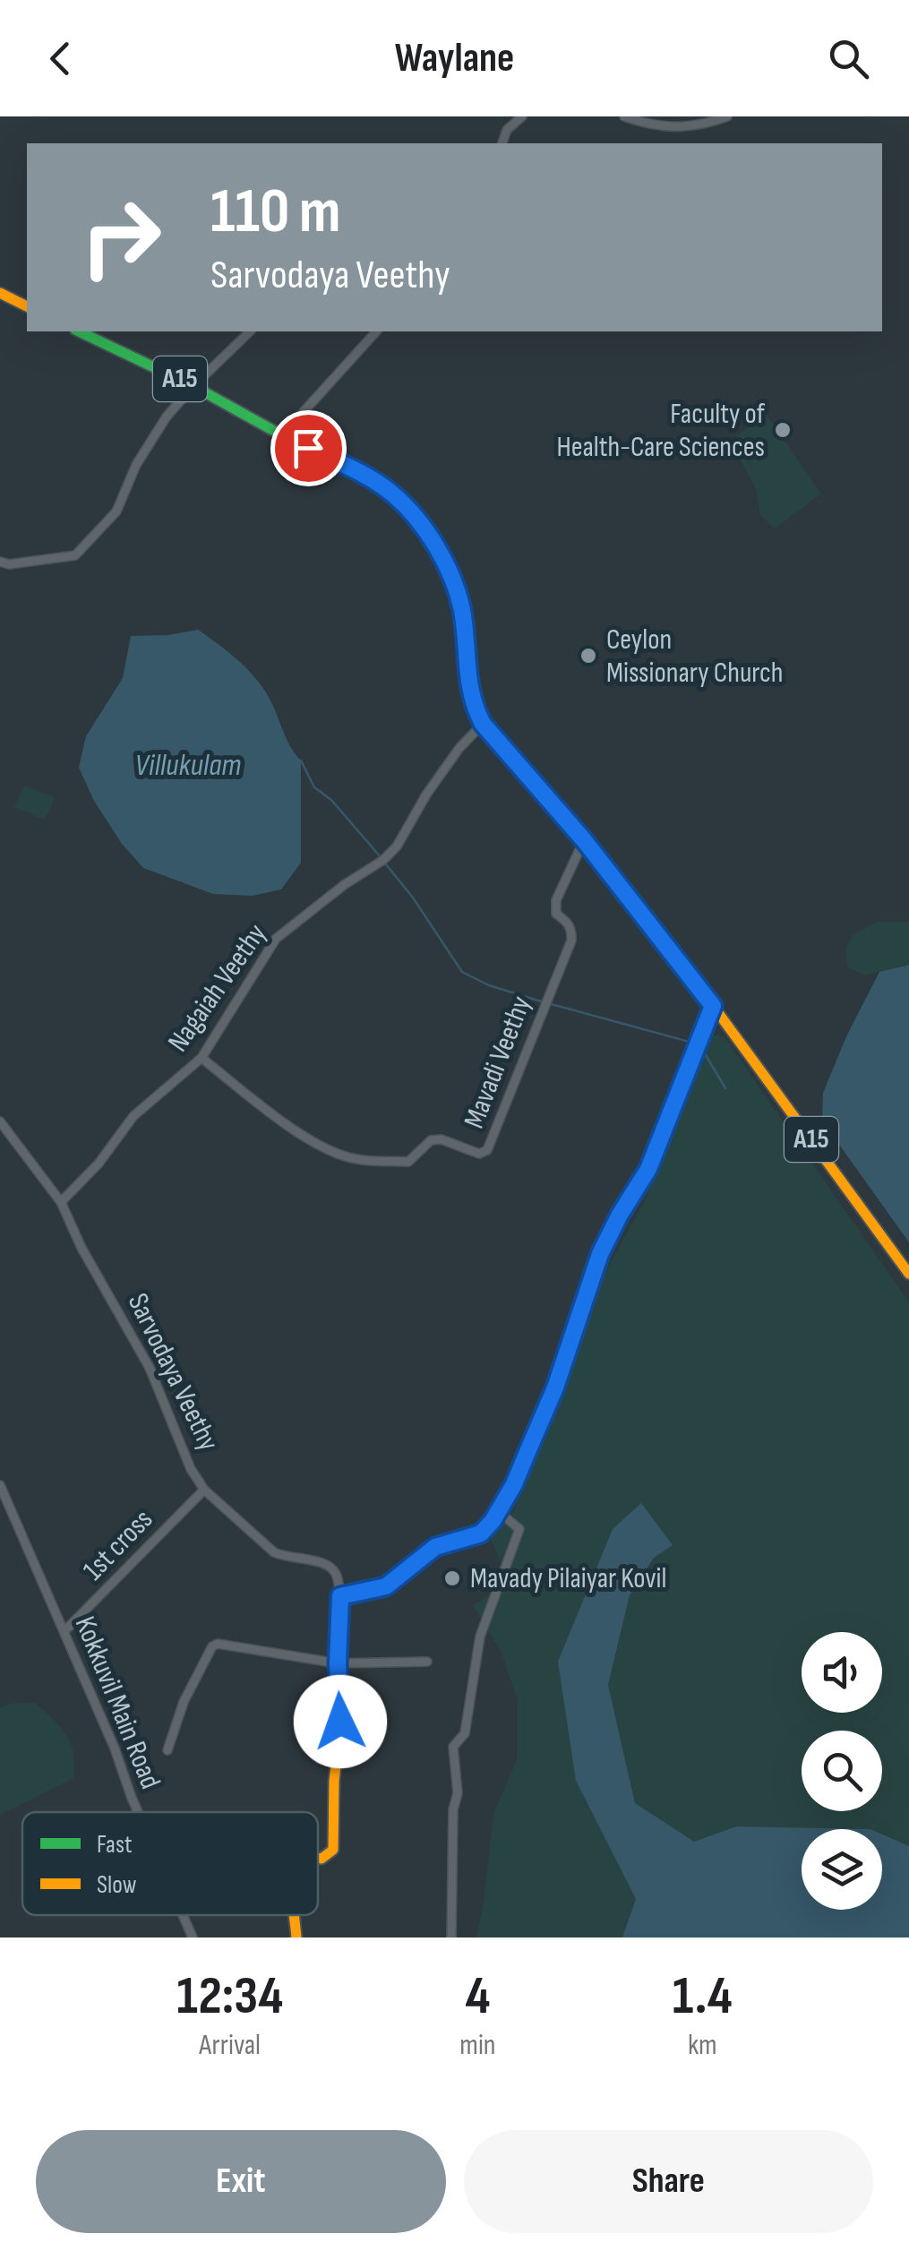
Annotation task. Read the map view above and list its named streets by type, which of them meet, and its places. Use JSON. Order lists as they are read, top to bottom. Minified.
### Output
{"streets":{"main road":["A15"],"street":["Nagaiah Veethy","Mavadi Veethy","Sarvodaya Veethy","1st cross","Kokkuvil Main Road"]},"crossings":[["A15","Nagaiah Veethy"],["A15","Mavadi Veethy"],["Nagaiah Veethy","Mavadi Veethy"],["Nagaiah Veethy","Sarvodaya Veethy"],["Sarvodaya Veethy","1st cross"],["1st cross","Kokkuvil Main Road"]],"water":["Villukulam"],"places":["Faculty of Health-Care Sciences","Ceylon Missionary Church","Mavady Pilaiyar Kovil"],"legend":["Fast","Slow"],"page":{"header":"Waylane","turn":["110 m","Sarvodaya Veethy"],"eta":["12:34","Arrival","4","min","1.4","km"],"buttons":["Exit","Share"]}}
